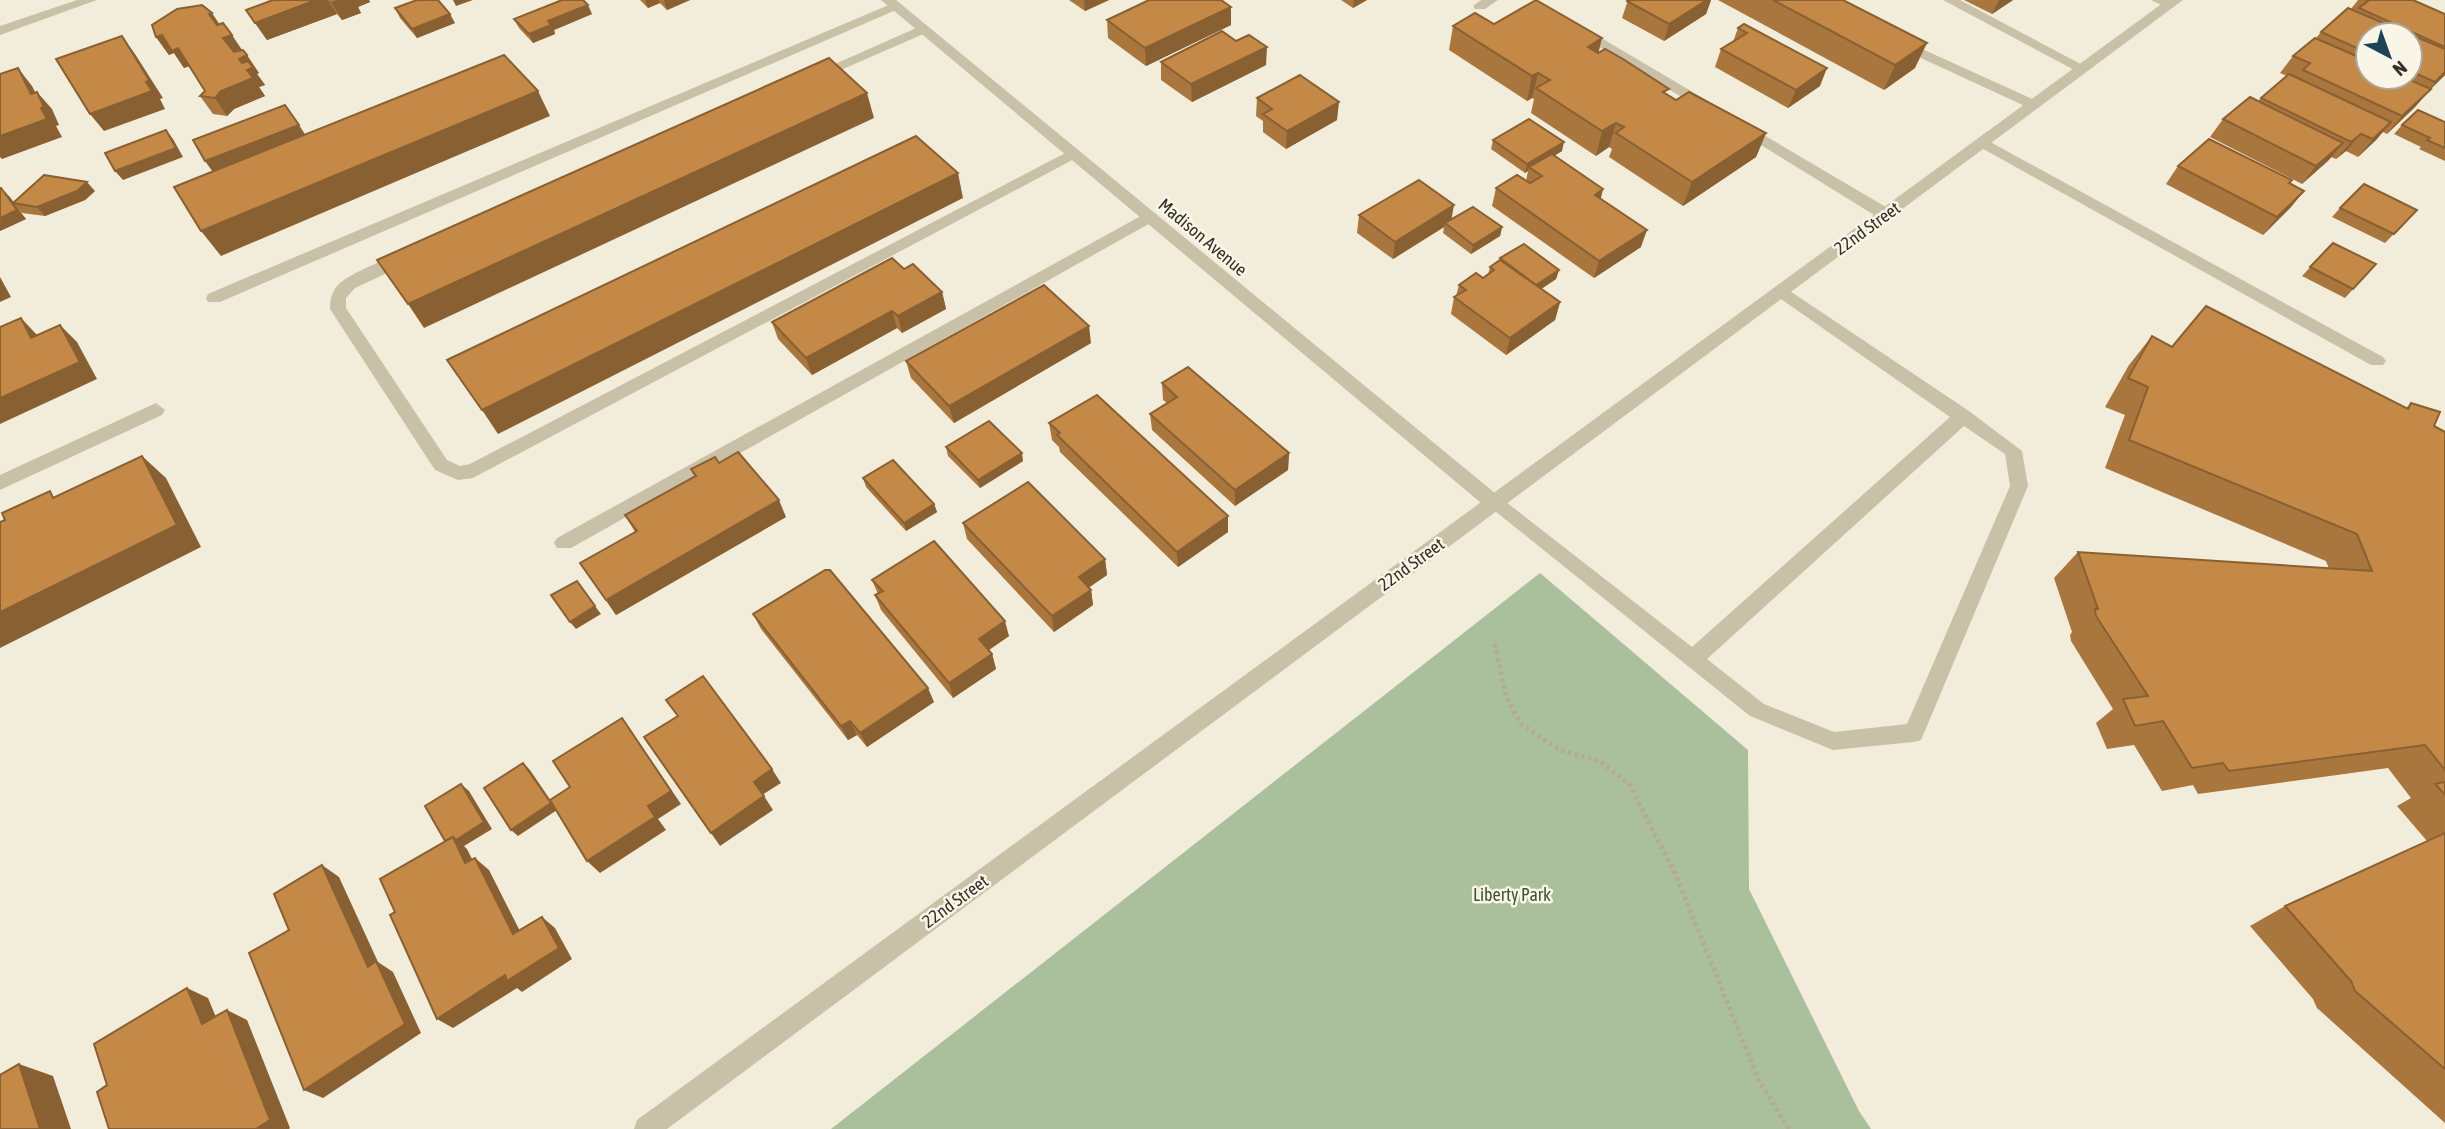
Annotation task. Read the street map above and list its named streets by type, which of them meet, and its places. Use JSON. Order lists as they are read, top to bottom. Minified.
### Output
{"streets":{"street":["22nd Street","Madison Avenue"]},"crossings":[["22nd Street","Madison Avenue"]],"parks":["Liberty Park"],"north":"bottom right"}
